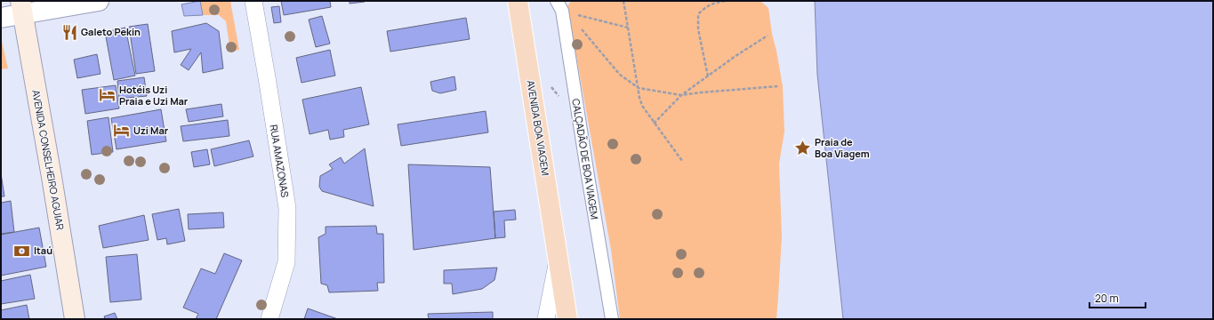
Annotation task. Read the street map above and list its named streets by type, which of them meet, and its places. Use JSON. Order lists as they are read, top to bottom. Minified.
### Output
{"streets":{"main road":["AVENIDA BOA VIAGEM","AVENIDA CONSELHEIRO AGUIAR"],"street":["CALÇADÃO DE BOA VIAGEM","RUA AMAZONAS"]},"places":{"restaurant":["Galeto Pekin"],"hotel":["Hotéis Uzi Praia e Uzi Mar","Uzi Mar"],"place":["Praia de Boa Viagem"],"bank":["Itaú"]},"scale_bar":"20 m"}
